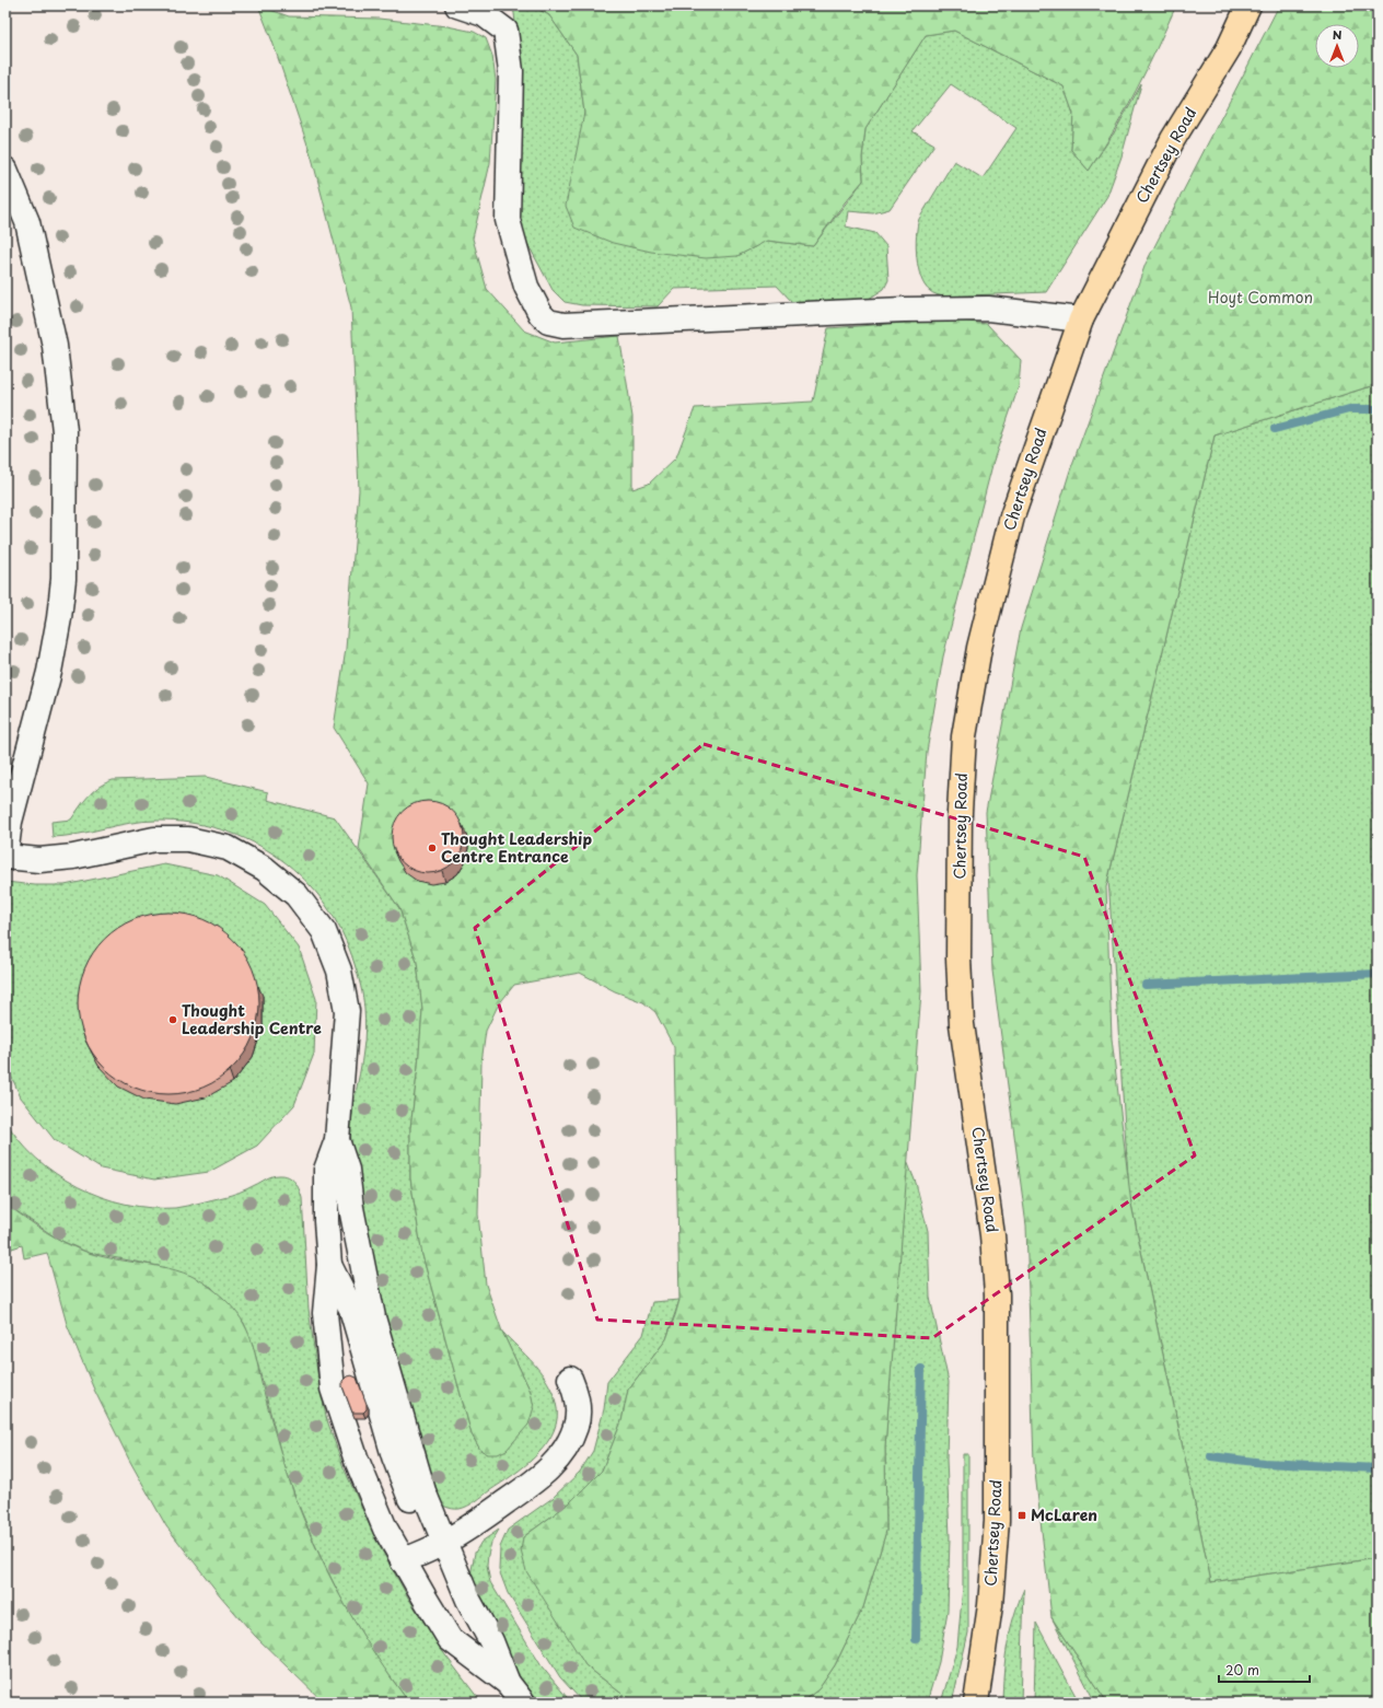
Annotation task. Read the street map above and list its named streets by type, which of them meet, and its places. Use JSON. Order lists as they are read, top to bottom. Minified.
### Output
{"streets":{"main road":["Chertsey Road"]},"parks":["Hoyt Common"],"places":{"other":["Thought Leadership Centre Entrance","Thought Leadership Centre"],"transit":["McLaren"]},"scale_bar":"20 m","north":"top"}
